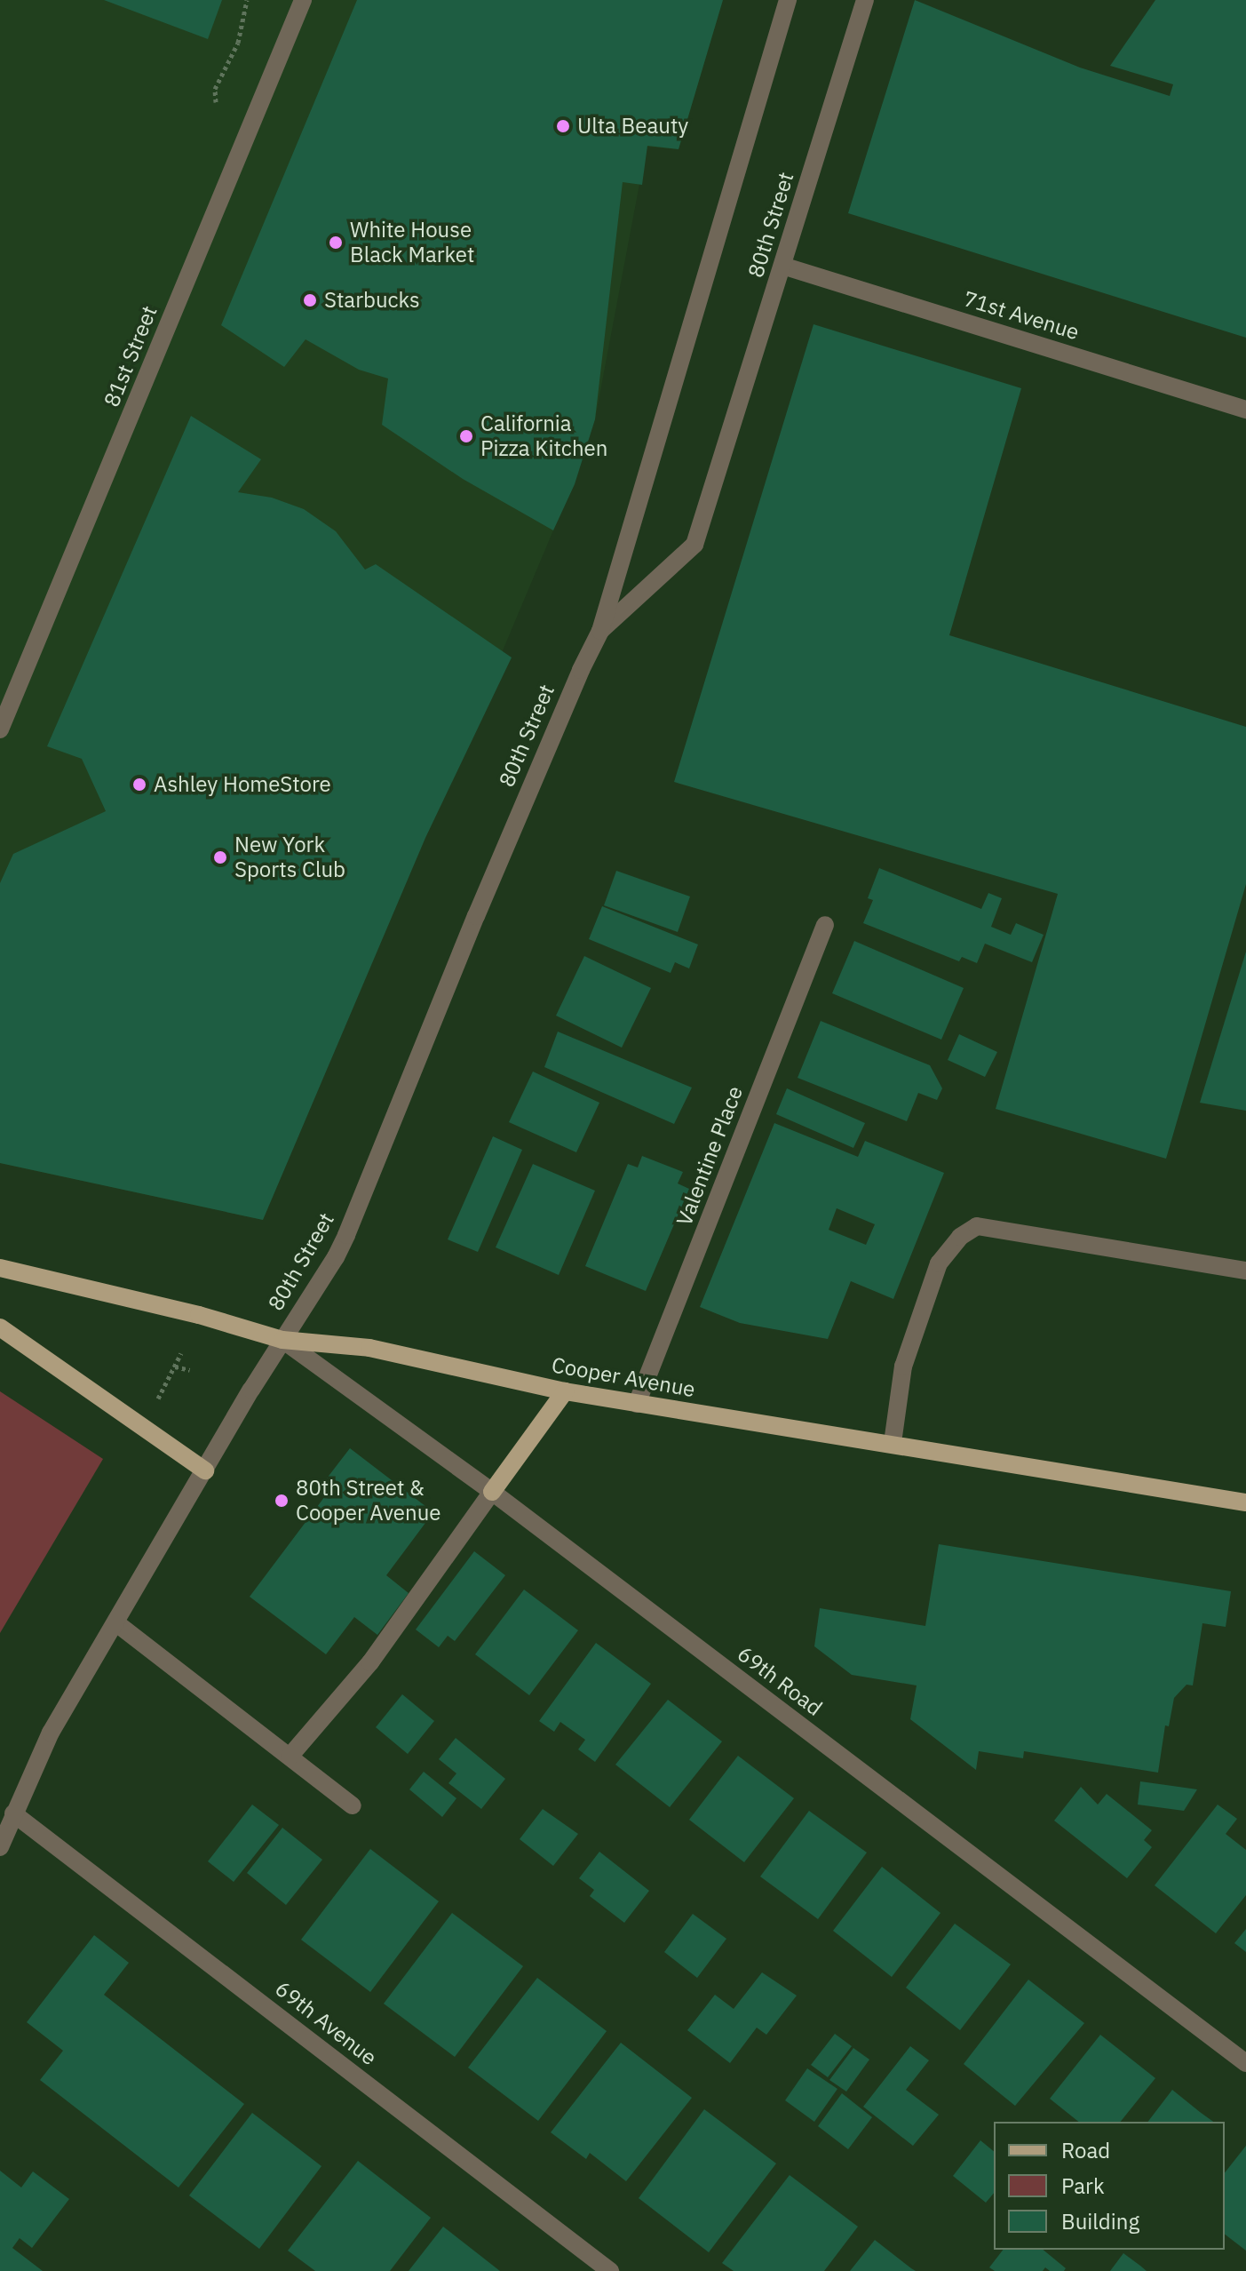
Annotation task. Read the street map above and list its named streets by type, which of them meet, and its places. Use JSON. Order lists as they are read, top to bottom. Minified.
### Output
{"streets":{"main road":["Cooper Avenue"],"street":["80th Street","71st Avenue","81st Street","Valentine Place","69th Road","69th Avenue"]},"crossings":[["80th Street","71st Avenue"],["80th Street","Cooper Avenue"],["80th Street","69th Road"],["80th Street","69th Avenue"],["Valentine Place","Cooper Avenue"],["Cooper Avenue","69th Road"]],"places":["Ulta Beauty","White House Black Market","Starbucks","California Pizza Kitchen","Ashley HomeStore","New York Sports Club","80th Street & Cooper Avenue"],"legend":["Road","Park","Building"]}
